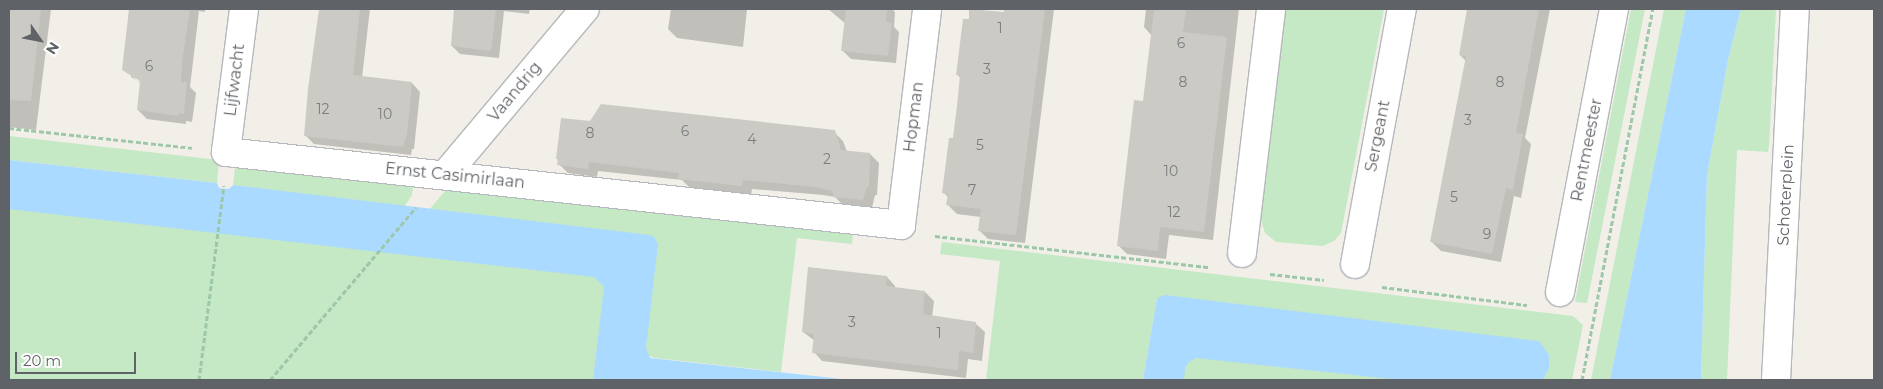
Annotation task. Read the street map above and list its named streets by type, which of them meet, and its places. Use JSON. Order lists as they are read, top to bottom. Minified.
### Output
{"streets":{"street":["Lijfwacht","Vaandrig","Hopman","Sergeant","Rentmeester","Ernst Casimirlaan","Schoterplein"]},"crossings":[["Lijfwacht","Ernst Casimirlaan"],["Vaandrig","Ernst Casimirlaan"],["Hopman","Ernst Casimirlaan"]],"house_numbers":["1","6","6","3","8","8","12","10","3","6","8","4","5","2","10","7","5","12","9","3","1"],"scale_bar":"20 m","north":"bottom right"}
